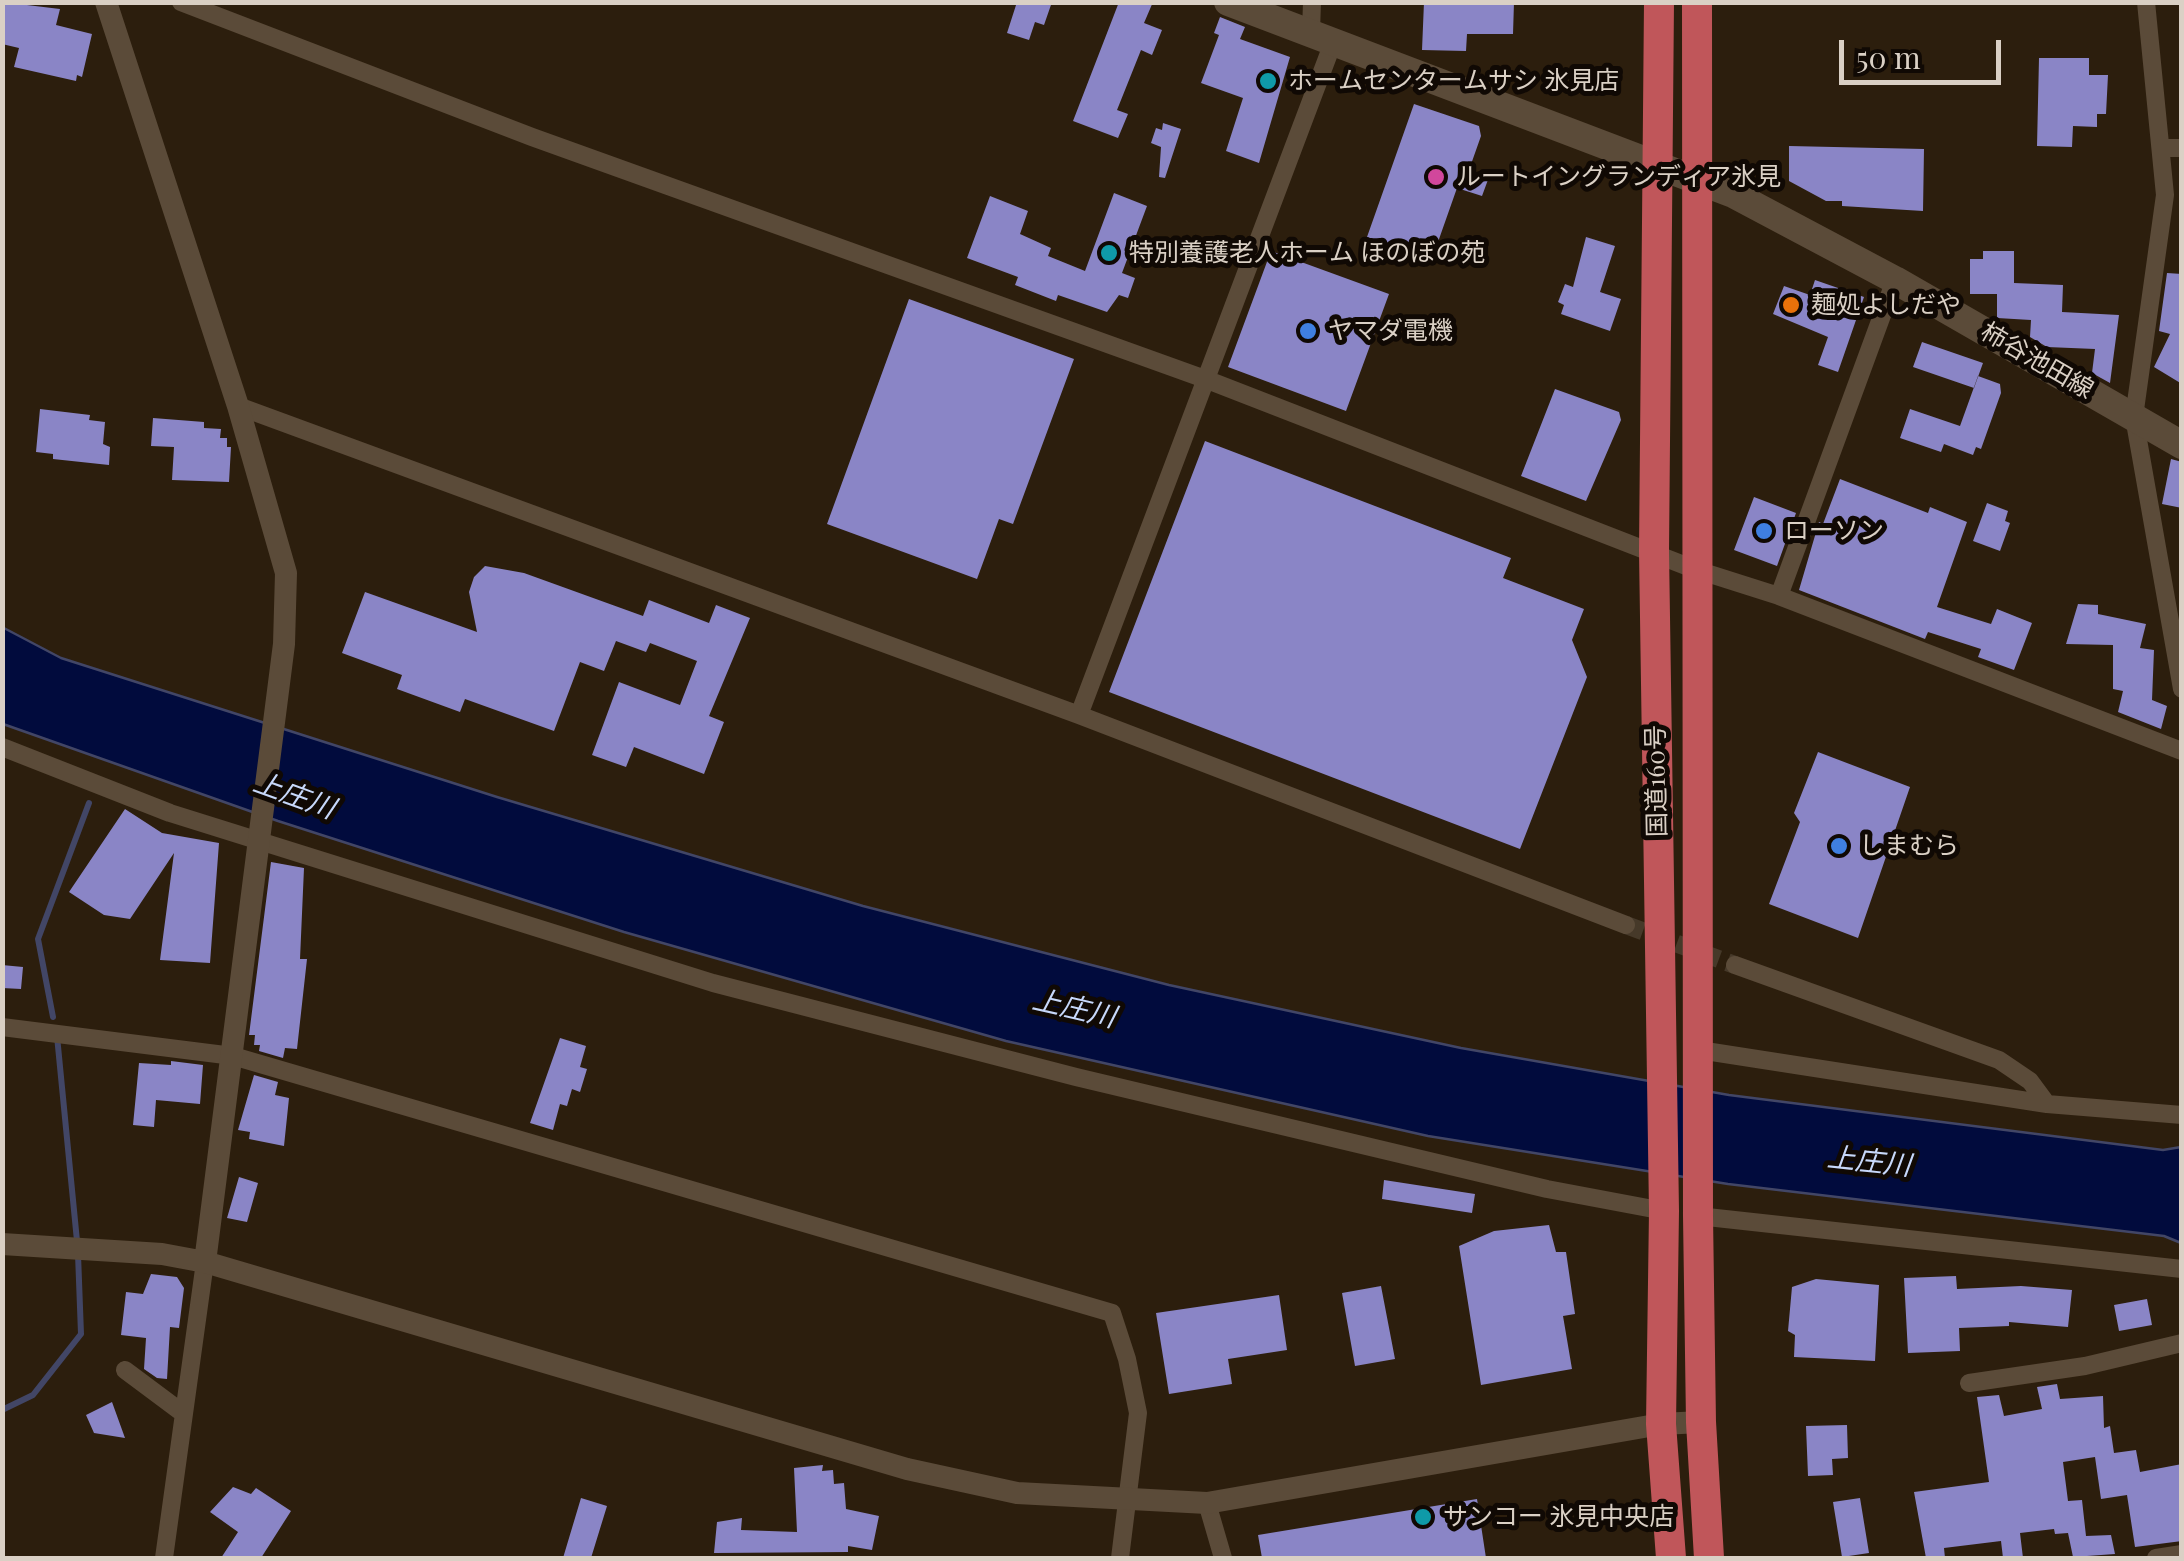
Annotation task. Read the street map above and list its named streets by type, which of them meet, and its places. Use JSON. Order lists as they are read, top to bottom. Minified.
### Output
{"streets":{"highway":["国道160号"],"main road":["柿谷池田線"]},"crossings":[["柿谷池田線","国道160号"]],"water":["上庄川"],"places":["ホームセンタームサシ 氷見店","ルートイングランディア氷見","特別養護老人ホーム ほのぼの苑","麺処よしだや","ヤマダ電機","ローソン","しまむら","サンコー 氷見中央店"],"scale_bar":"50 m"}
